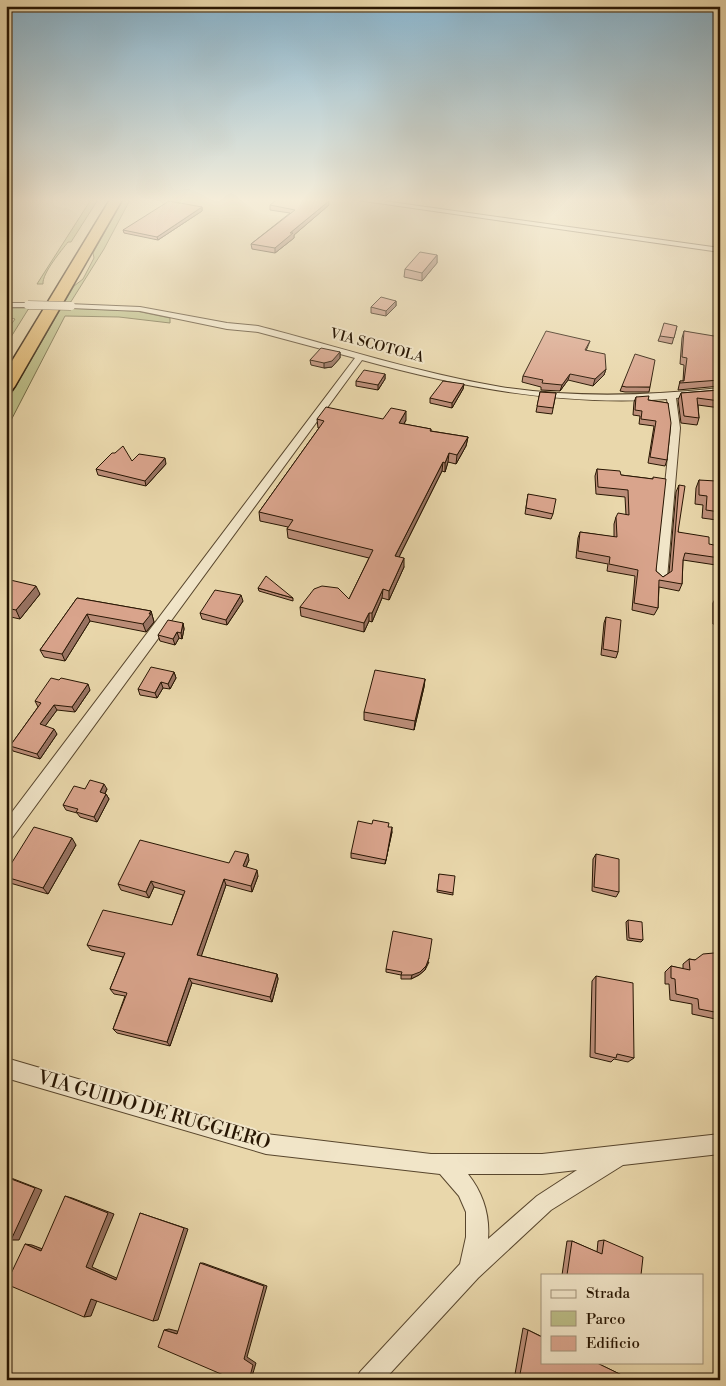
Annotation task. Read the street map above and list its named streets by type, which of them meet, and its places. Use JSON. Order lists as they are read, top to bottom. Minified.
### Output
{"streets":{"street":["VIA SCOTOLA","VIA GUIDO DE RUGGIERO"]},"legend":["Strada","Parco","Edificio"]}
